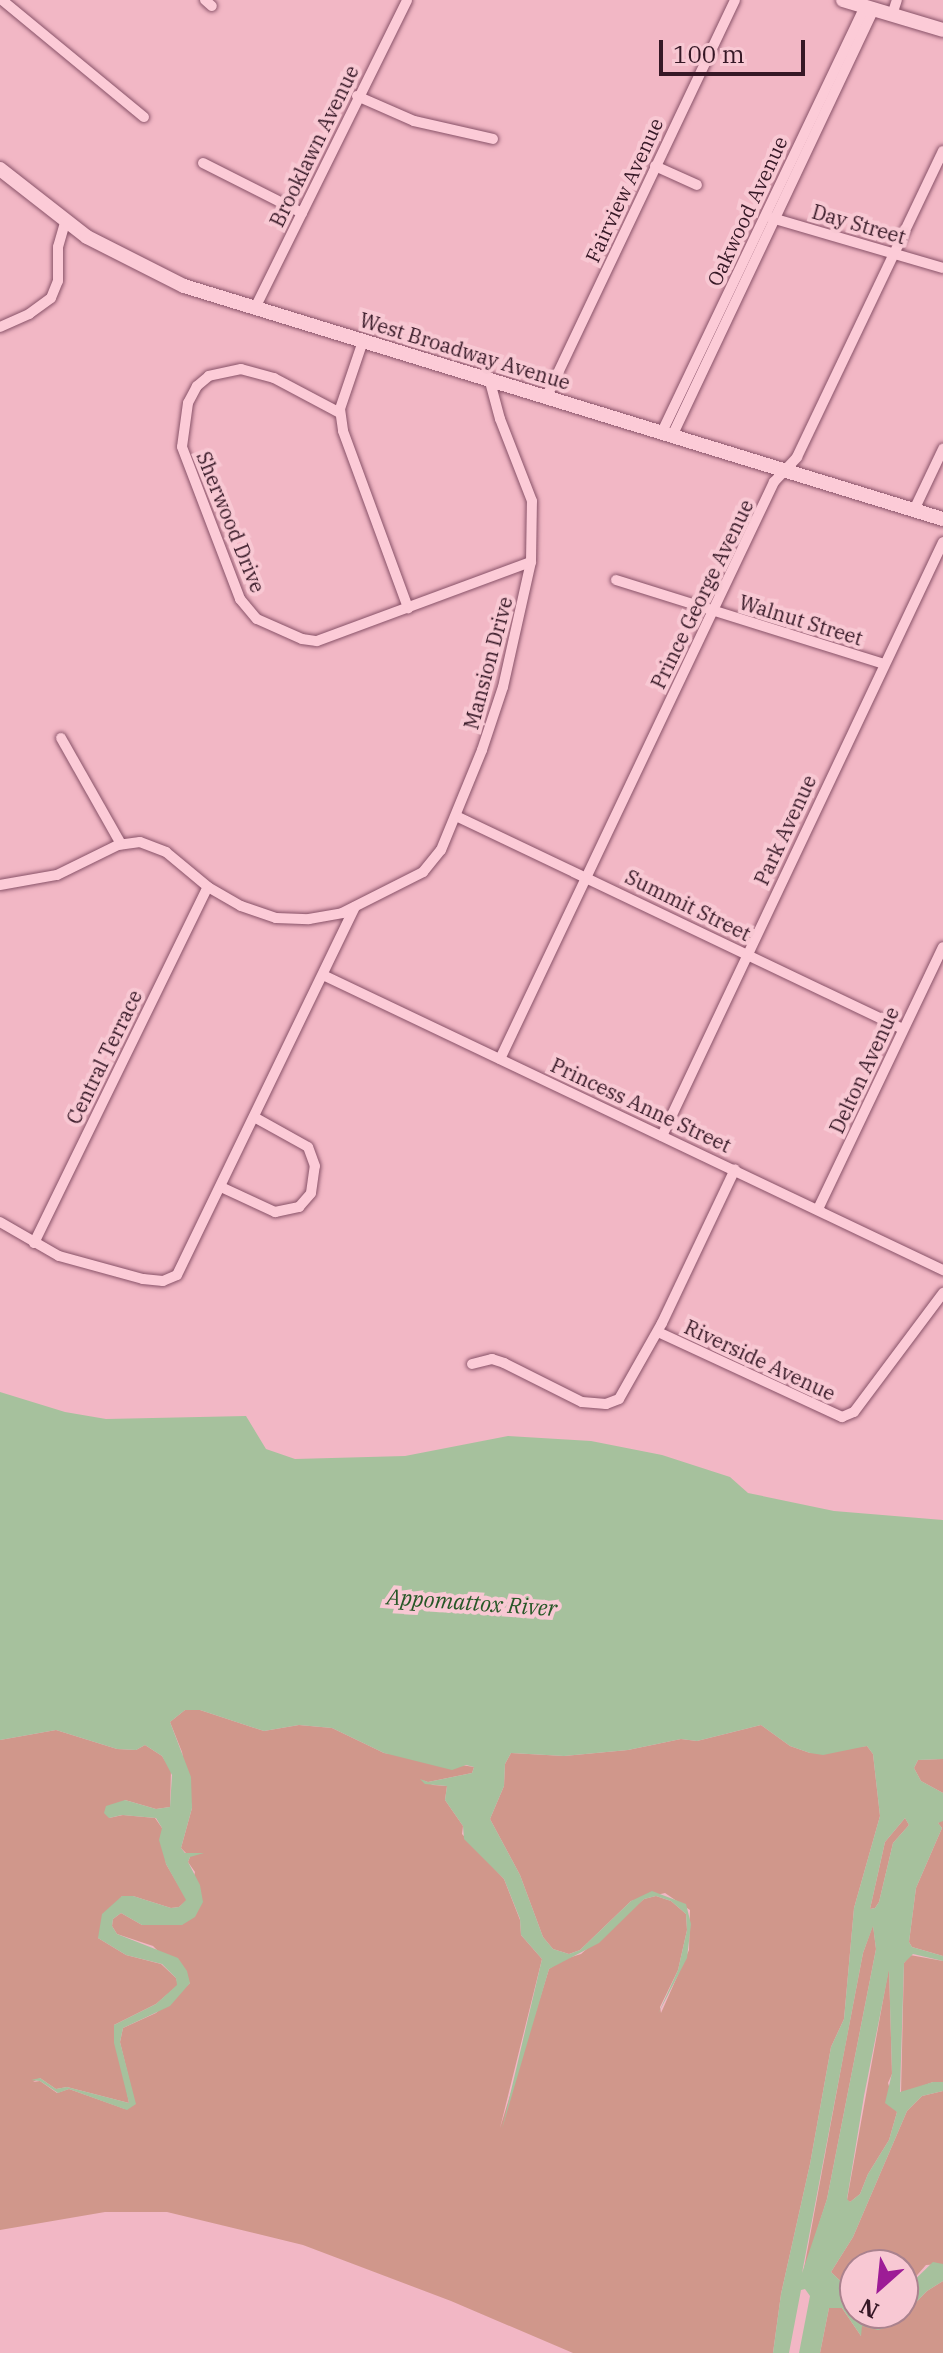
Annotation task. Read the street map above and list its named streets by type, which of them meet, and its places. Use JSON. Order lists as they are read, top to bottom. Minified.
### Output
{"streets":{"main road":["West Broadway Avenue"],"street":["Brooklawn Avenue","Fairview Avenue","Oakwood Avenue","Day Street","Sherwood Drive","Prince George Avenue","Walnut Street","Mansion Drive","Park Avenue","Summit Street","Central Terrace","Delton Avenue","Princess Anne Street","Riverside Avenue"]},"crossings":[["Brooklawn Avenue","West Broadway Avenue"],["Fairview Avenue","West Broadway Avenue"],["Oakwood Avenue","Day Street"],["Oakwood Avenue","West Broadway Avenue"],["Day Street","Prince George Avenue"],["West Broadway Avenue","Prince George Avenue"],["West Broadway Avenue","Mansion Drive"],["Sherwood Drive","Mansion Drive"],["Prince George Avenue","Walnut Street"],["Prince George Avenue","Summit Street"],["Prince George Avenue","Princess Anne Street"],["Walnut Street","Park Avenue"],["Mansion Drive","Summit Street"],["Mansion Drive","Central Terrace"],["Park Avenue","Summit Street"],["Park Avenue","Princess Anne Street"],["Summit Street","Delton Avenue"],["Delton Avenue","Princess Anne Street"]],"water":["Appomattox River"],"scale_bar":"100 m","north":"bottom left"}
